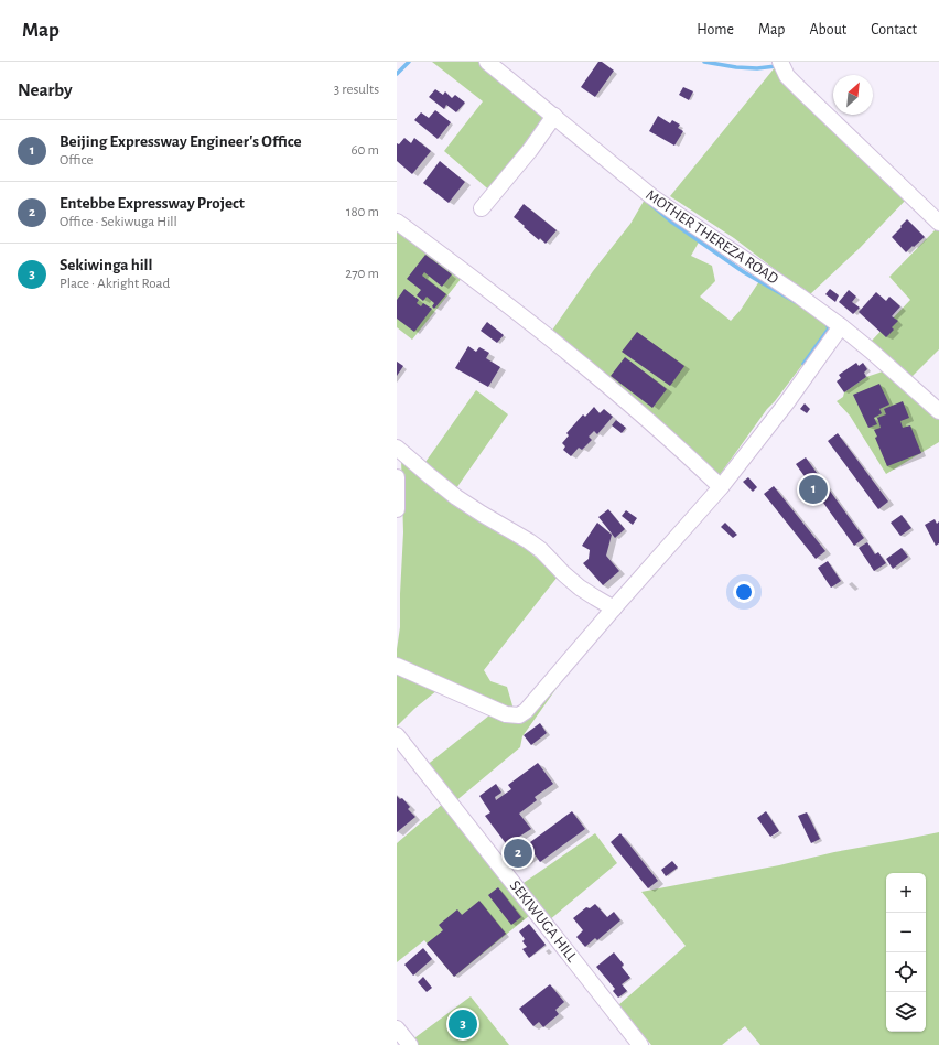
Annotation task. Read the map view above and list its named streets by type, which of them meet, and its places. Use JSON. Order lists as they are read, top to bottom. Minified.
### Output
{"streets":{"street":["MOTHER THEREZA ROAD","SEKIWUGA HILL"]},"north":"top right","page":{"header":"Map","nav":["Home","Map","About","Contact"],"heading":["Nearby","3 results"],"list":[{"mark":"1","name":"Beijing Expressway Engineer's Office","note":"Office","value":"60 m"},{"mark":"2","name":"Entebbe Expressway Project","note":"Office · Sekiwuga Hill","value":"180 m"},{"mark":"3","name":"Sekiwinga hill","note":"Place · Akright Road","value":"270 m"}],"pins":["1","2","3"],"map_buttons":["+","−"]}}
